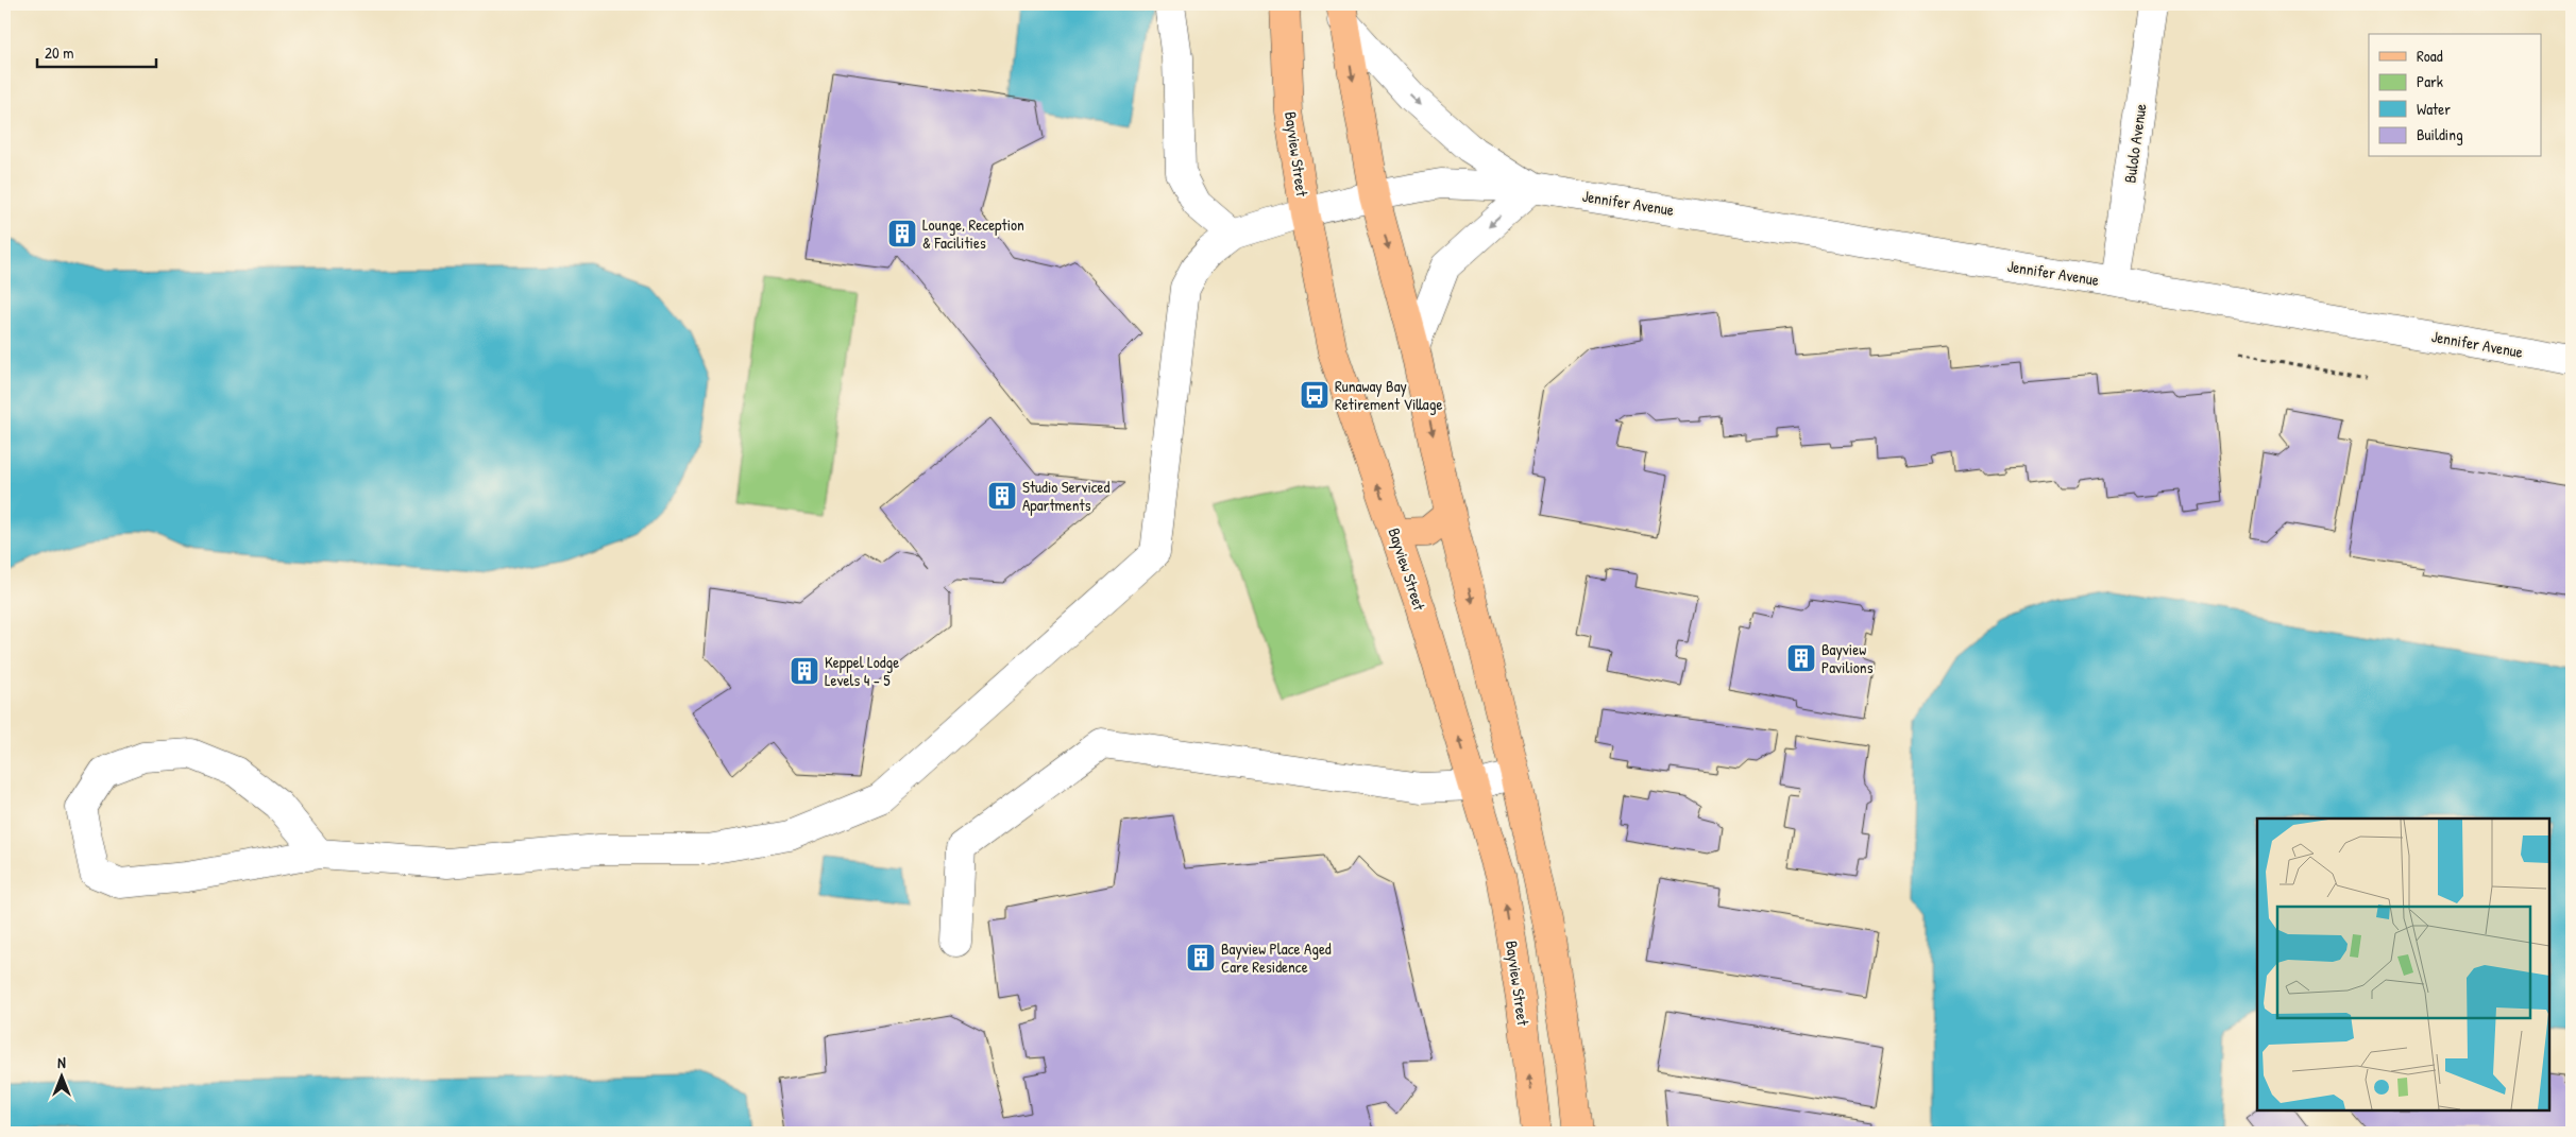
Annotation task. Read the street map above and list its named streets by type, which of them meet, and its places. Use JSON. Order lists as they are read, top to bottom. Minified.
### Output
{"streets":{"main road":["Bayview Street"],"street":["Bulolo Avenue","Jennifer Avenue"]},"crossings":[["Bulolo Avenue","Jennifer Avenue"],["Bayview Street","Jennifer Avenue"]],"places":{"building":["Lounge, Reception & Facilities","Studio Serviced Apartments","Bayview Pavilions","Keppel Lodge Levels 4 - 5","Bayview Place Aged Care Residence"],"bus stop":["Runaway Bay Retirement Village"]},"legend":["Road","Park","Water","Building"],"scale_bar":"20 m","north":"top"}
